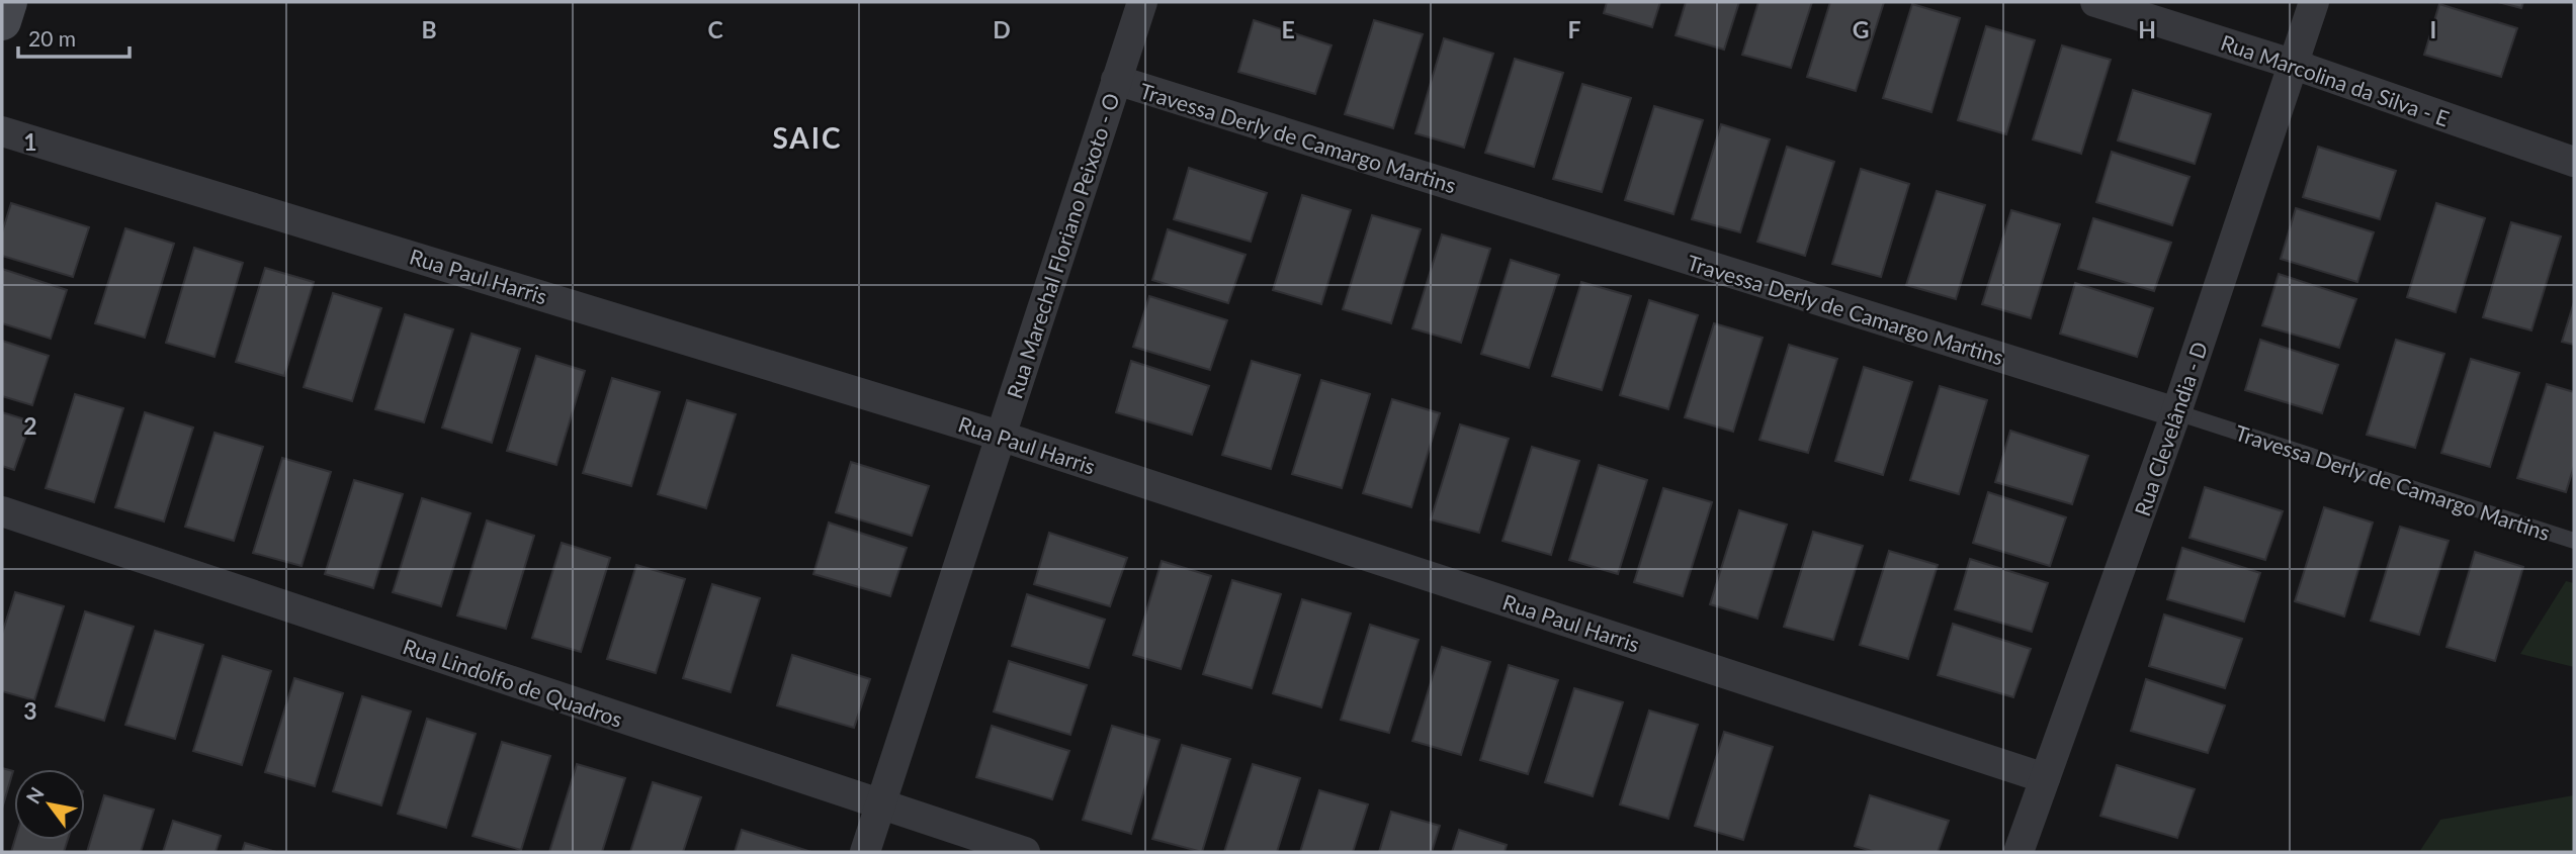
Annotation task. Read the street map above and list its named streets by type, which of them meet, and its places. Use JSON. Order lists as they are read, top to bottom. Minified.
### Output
{"streets":{"street":["Rua Marcolina da Silva - E","Travessa Derly de Camargo Martins","Rua Marechal Floriano Peixoto - O","Rua Paul Harris","Rua Clevelândia - D","Rua Lindolfo de Quadros"]},"crossings":[["Rua Marcolina da Silva - E","Rua Clevelândia - D"],["Travessa Derly de Camargo Martins","Rua Marechal Floriano Peixoto - O"],["Travessa Derly de Camargo Martins","Rua Clevelândia - D"],["Rua Marechal Floriano Peixoto - O","Rua Paul Harris"],["Rua Marechal Floriano Peixoto - O","Rua Lindolfo de Quadros"],["Rua Paul Harris","Rua Clevelândia - D"]],"districts":["SAIC"],"scale_bar":"20 m","north":"top left","grid":{"columns":["B","C","D","E","F","G","H","I"],"rows":["1","2","3"]}}
